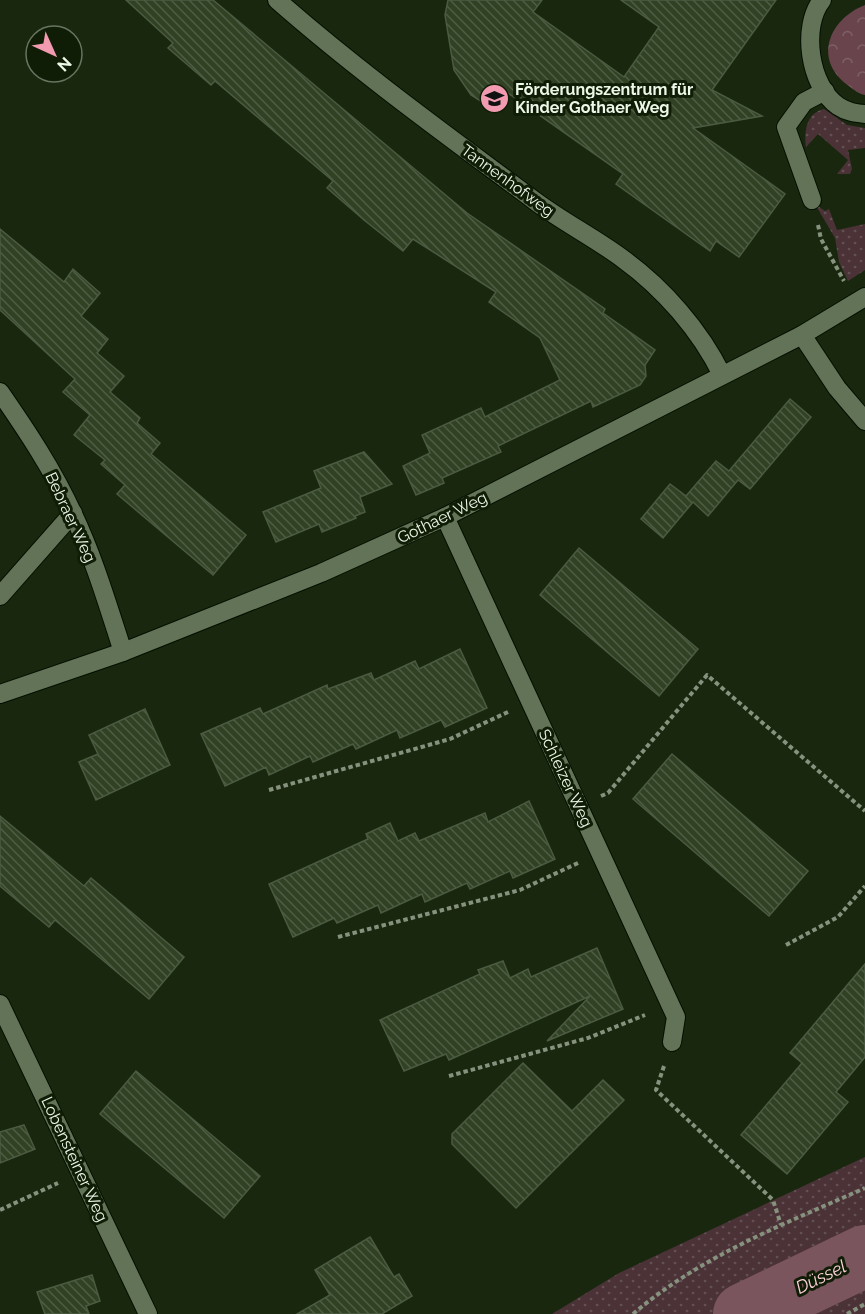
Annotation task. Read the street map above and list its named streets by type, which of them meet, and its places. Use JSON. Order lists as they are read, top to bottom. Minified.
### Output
{"streets":{"street":["Tannenhofweg","Bebraer Weg","Gothaer Weg","Schleizer Weg","Lobensteiner Weg"]},"crossings":[["Tannenhofweg","Gothaer Weg"],["Bebraer Weg","Gothaer Weg"],["Gothaer Weg","Schleizer Weg"]],"water":["Düssel"],"places":{"school or university":["Förderungszentrum für Kinder Gothaer Weg"]},"north":"bottom right"}
